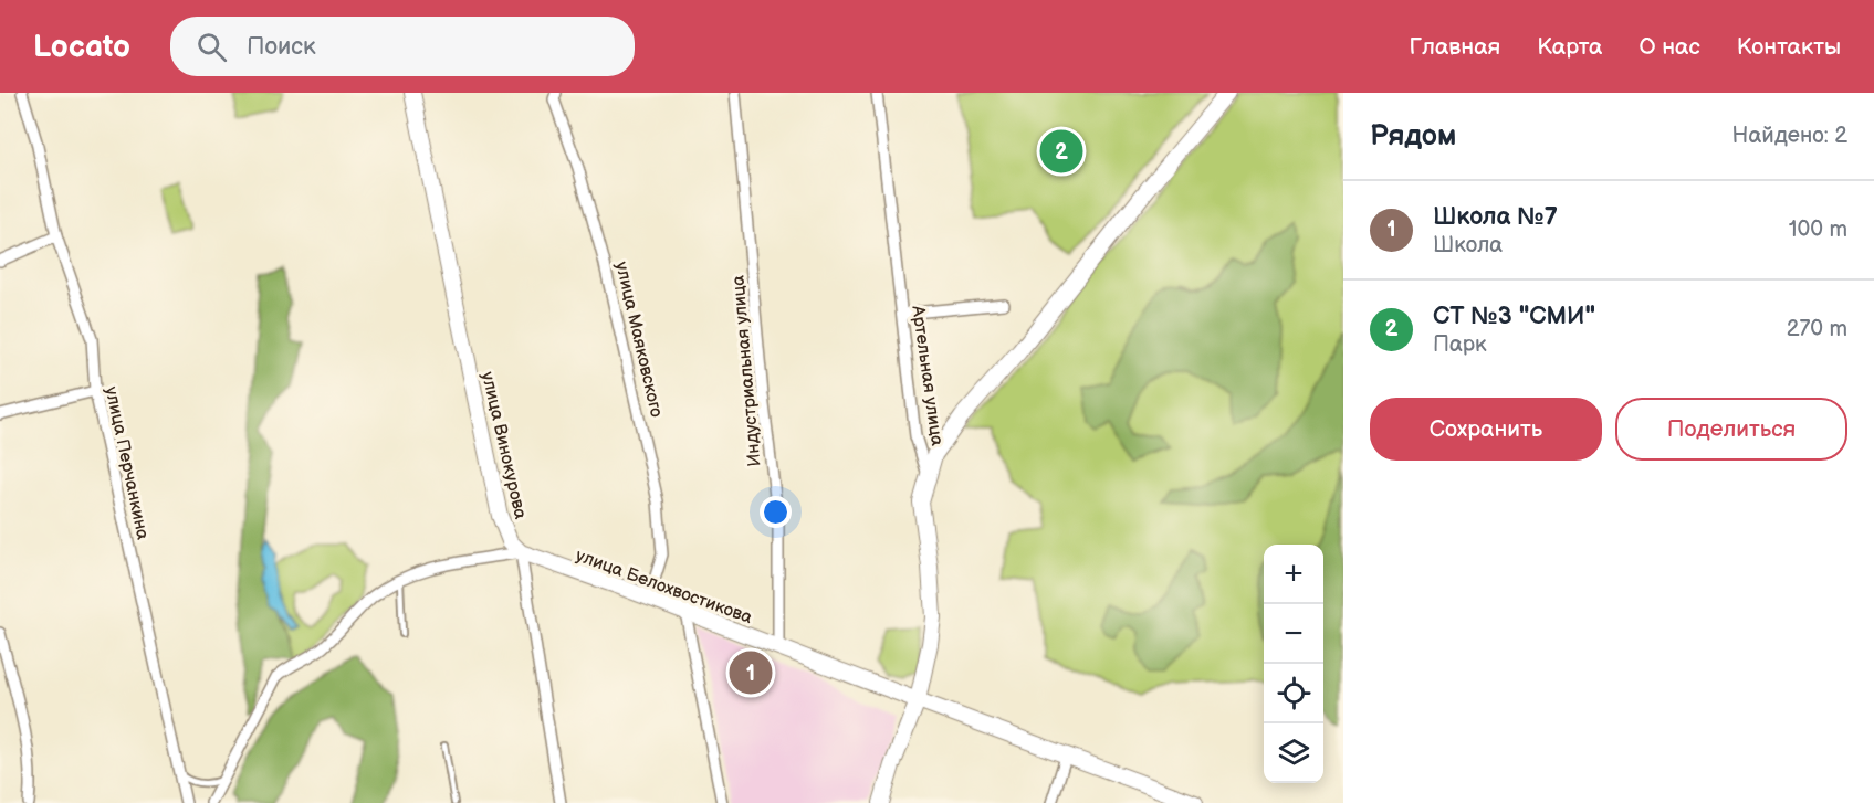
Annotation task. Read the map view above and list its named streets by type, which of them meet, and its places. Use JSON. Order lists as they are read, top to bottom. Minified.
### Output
{"streets":{"main road":["Артельная улица","улица Винокурова","улица Белохвостикова"],"street":["улица Маяковского","Индустриальная улица","улица Перчанкина"]},"crossings":[["улица Маяковского","улица Белохвостикова"],["Индустриальная улица","улица Белохвостикова"],["Артельная улица","улица Белохвостикова"],["улица Винокурова","улица Белохвостикова"]],"page":{"header":"Locato","search":"Поиск","nav":["Главная","Карта","О нас","Контакты"],"heading":["Рядом","Найдено: 2"],"pins":["2","1"],"list":[{"mark":"1","name":"Школа №7","note":"Школа","value":"100 m"},{"mark":"2","name":"СТ №3 \"СМИ\"","note":"Парк","value":"270 m"}],"buttons":["Сохранить","Поделиться"],"map_buttons":["+","−"]}}
